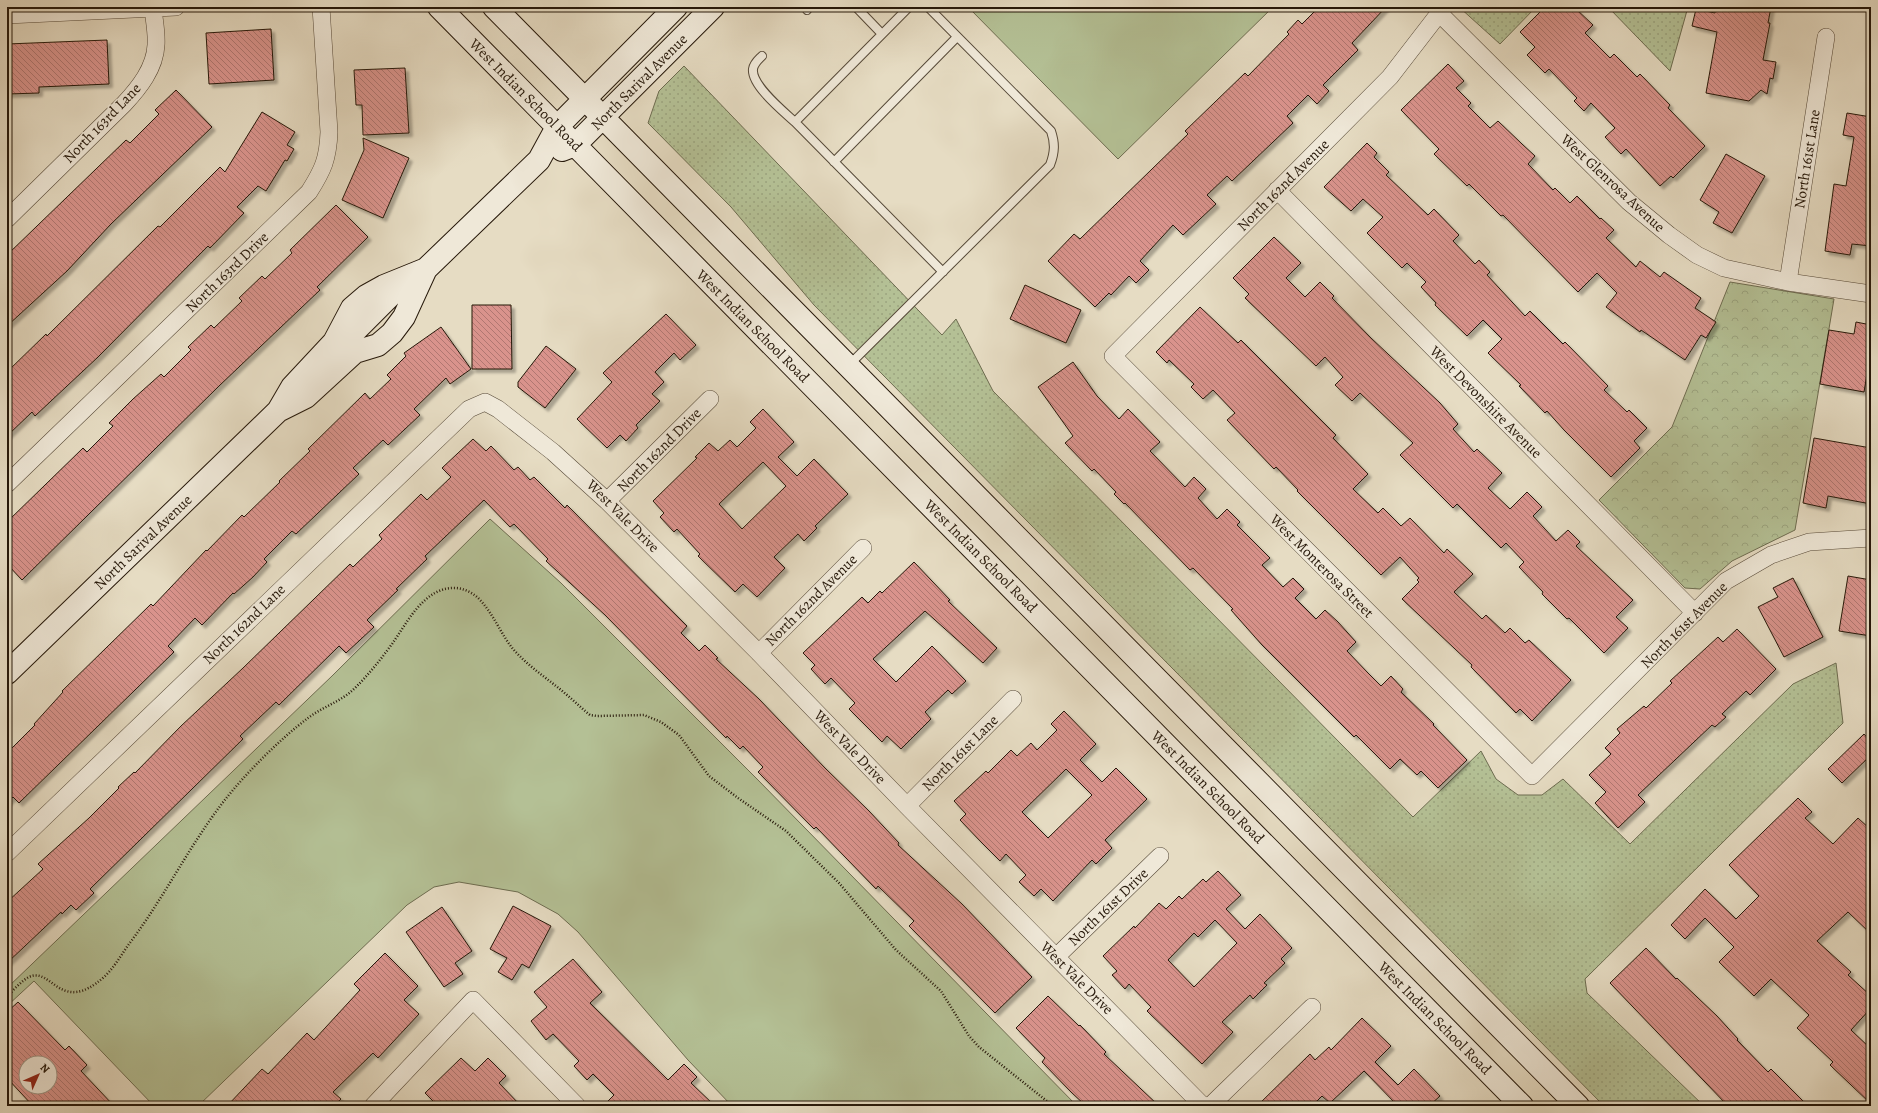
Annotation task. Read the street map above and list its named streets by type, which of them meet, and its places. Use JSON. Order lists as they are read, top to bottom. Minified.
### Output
{"streets":{"main road":["North Sarival Avenue","West Indian School Road"],"street":["North 163rd Lane","North 161st Lane","West Glenrosa Avenue","North 162nd Avenue","North 163rd Drive","West Devonshire Avenue","North 162nd Drive","West Vale Drive","West Monterosa Street","North 162nd Lane","North 161st Avenue","North 161st Drive"]},"crossings":[["North Sarival Avenue","West Indian School Road"],["North 161st Lane","West Glenrosa Avenue"],["North 161st Lane","West Vale Drive"],["West Glenrosa Avenue","North 162nd Avenue"],["North 162nd Avenue","West Devonshire Avenue"],["North 162nd Avenue","West Vale Drive"],["North 162nd Avenue","West Monterosa Street"],["West Devonshire Avenue","North 161st Avenue"],["North 162nd Drive","West Vale Drive"],["West Vale Drive","North 162nd Lane"],["West Vale Drive","North 161st Drive"],["West Monterosa Street","North 161st Avenue"]],"north":"top right"}
